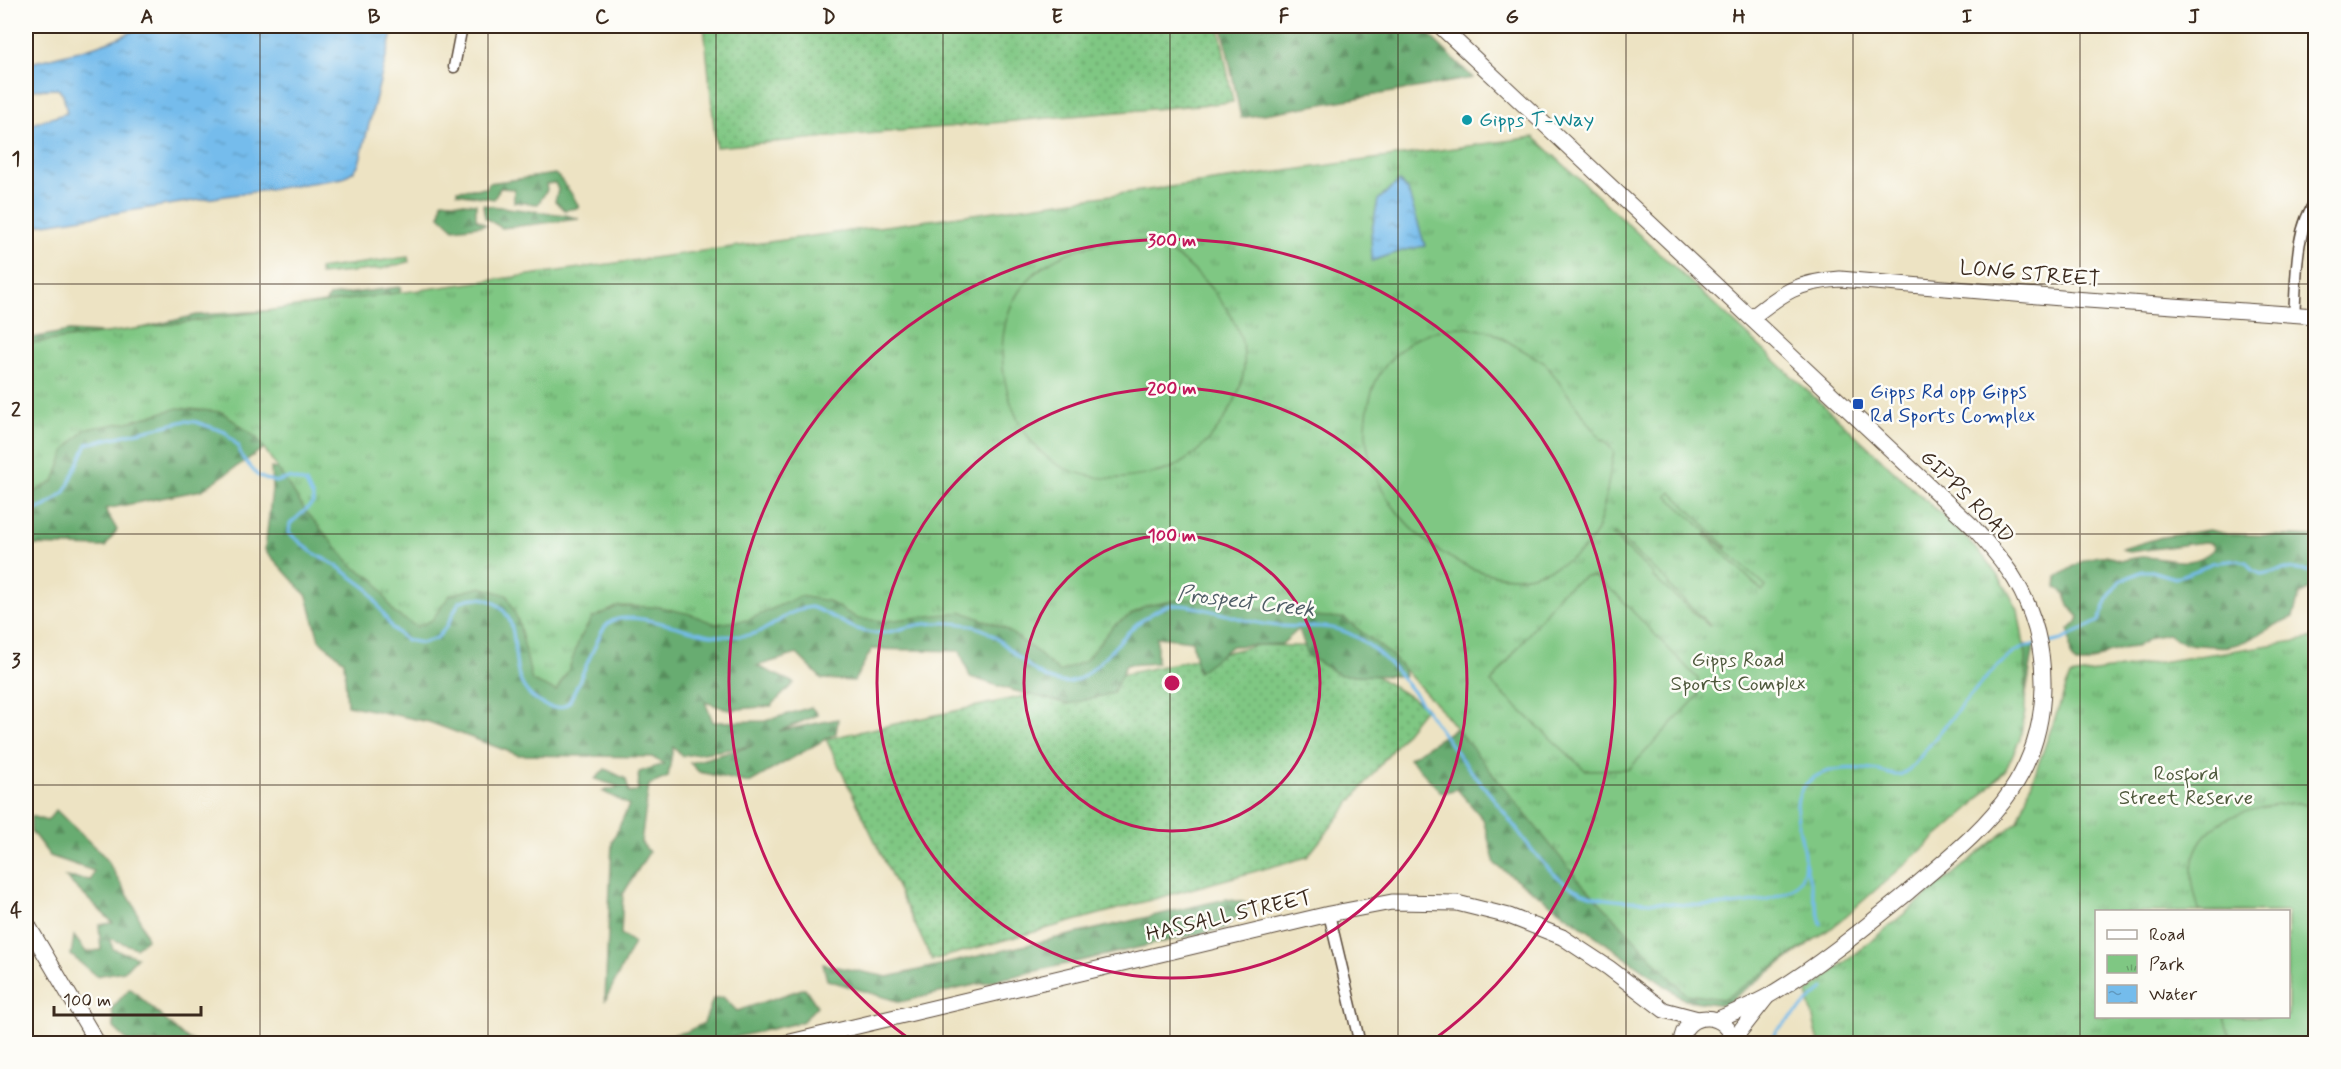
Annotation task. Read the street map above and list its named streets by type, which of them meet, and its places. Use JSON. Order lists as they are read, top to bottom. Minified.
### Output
{"streets":{"main road":["LONG STREET","GIPPS ROAD","HASSALL STREET"]},"crossings":[["LONG STREET","GIPPS ROAD"],["GIPPS ROAD","HASSALL STREET"]],"water":["Prospect Creek"],"parks":["Gipps Road Sports Complex","Rosford Street Reserve"],"places":{"other":["Gipps T-Way"],"transit":["Gipps Rd opp Gipps Rd Sports Complex"]},"legend":["Road","Park","Water"],"scale_bar":"100 m","grid":{"columns":["A","B","C","D","E","F","G","H","I","J"],"rows":["1","2","3","4"]},"rings":["300 m","200 m","100 m"]}
